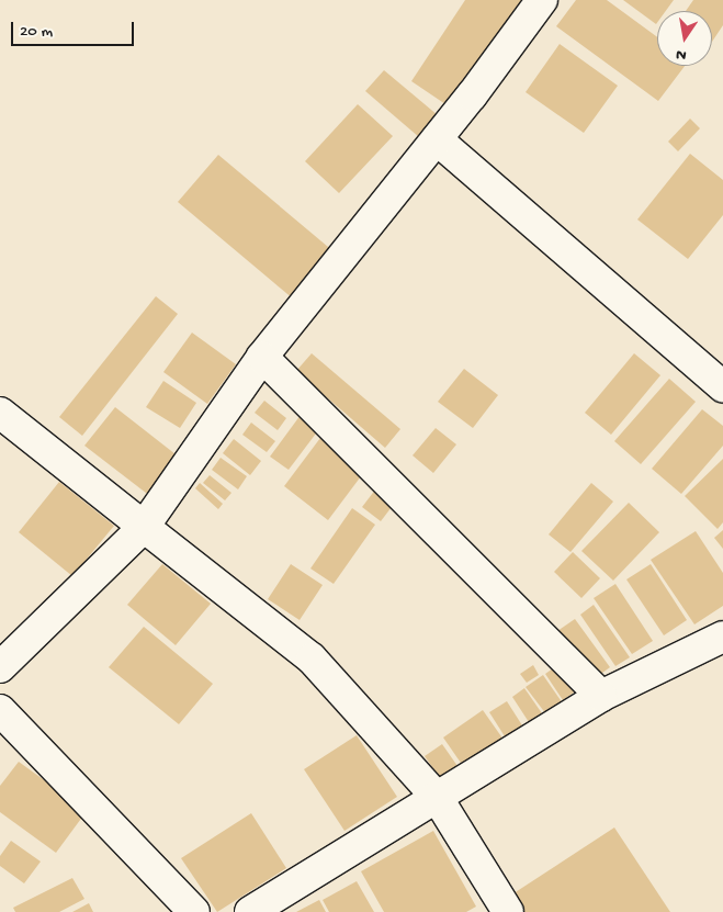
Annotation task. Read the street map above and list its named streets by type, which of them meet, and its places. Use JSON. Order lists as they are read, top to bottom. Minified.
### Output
{"scale_bar":"20 m","north":"bottom"}
